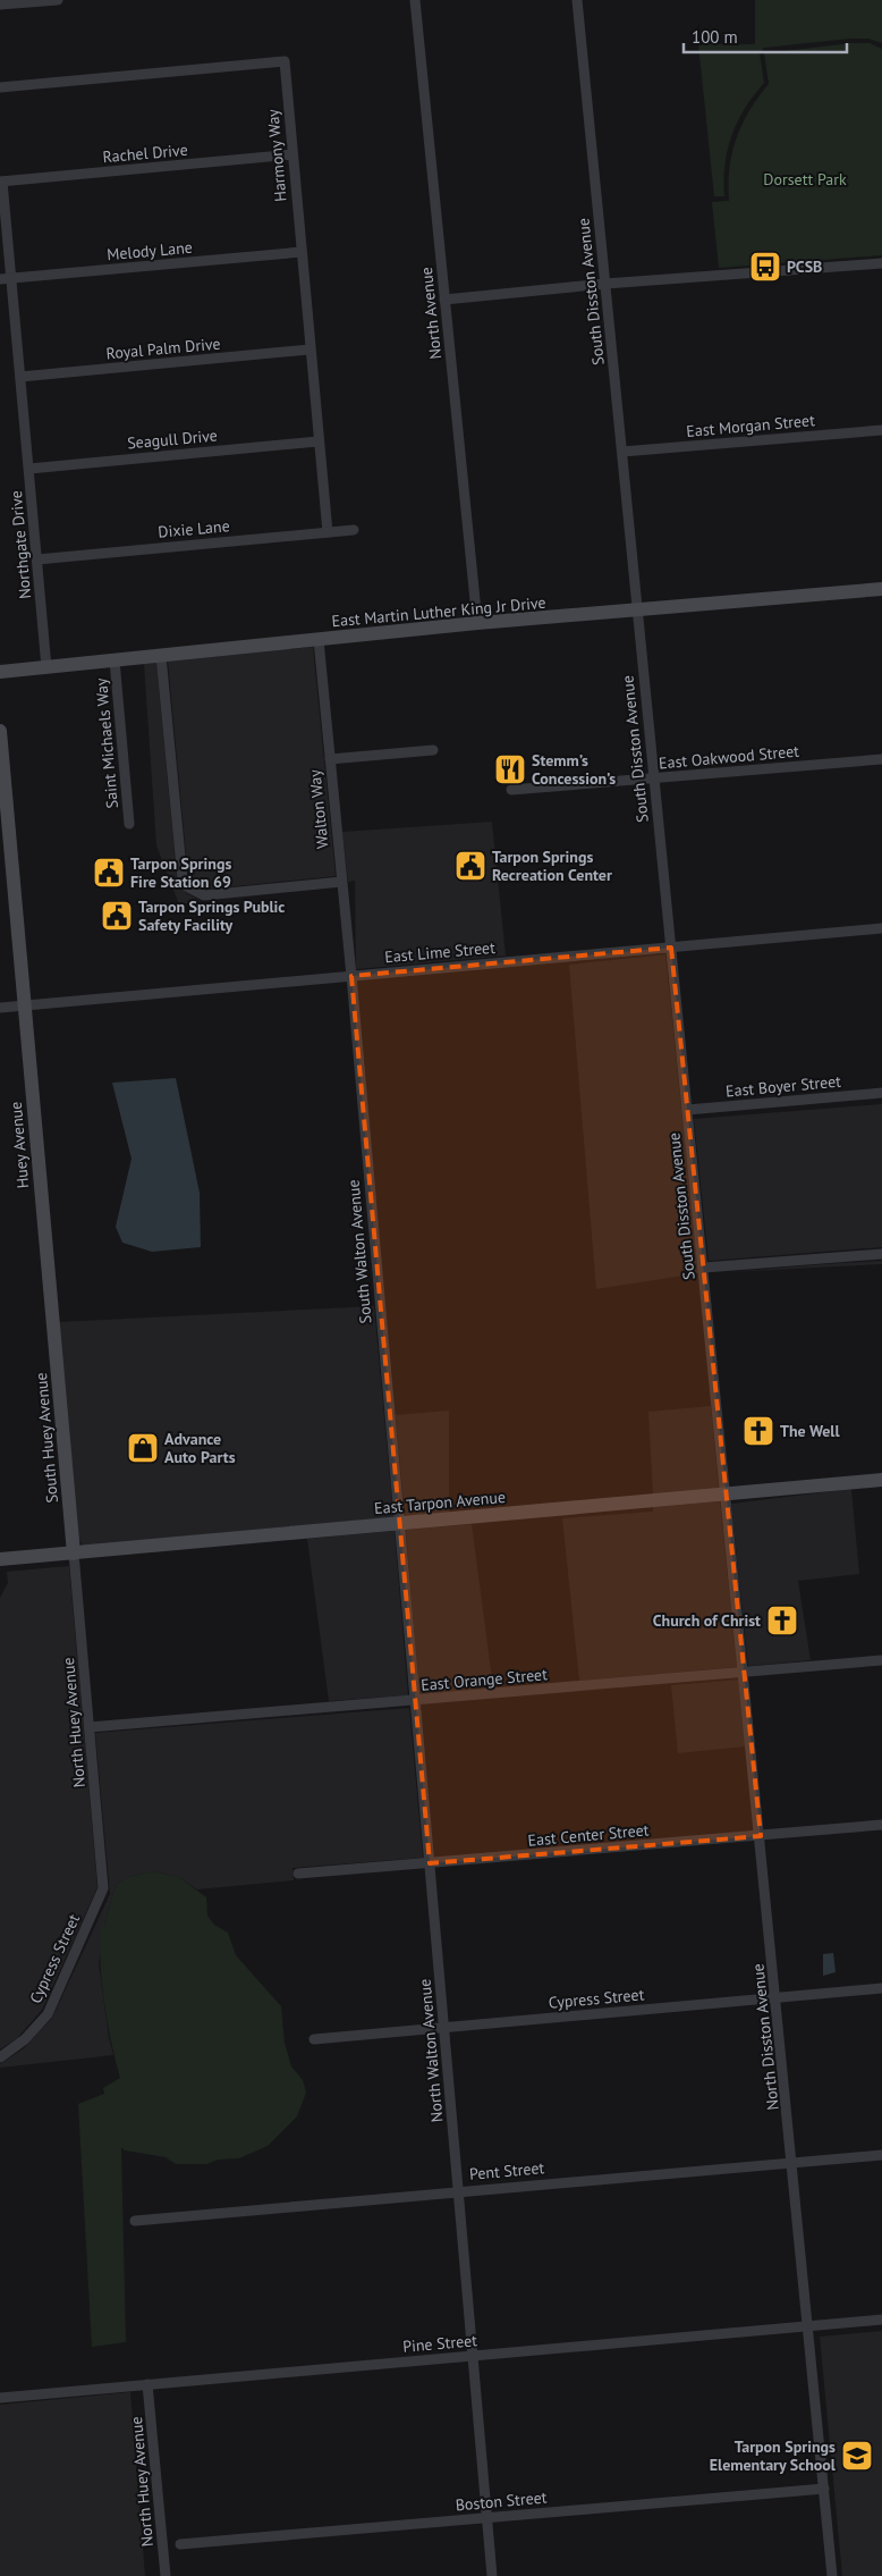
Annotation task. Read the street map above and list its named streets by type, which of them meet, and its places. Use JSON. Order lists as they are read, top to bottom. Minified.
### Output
{"streets":{"street":["Rachel Drive","Harmony Way","Melody Lane","South Disston Avenue","North Avenue","Royal Palm Drive","East Morgan Street","Seagull Drive","Dixie Lane","Northgate Drive","East Martin Luther King Jr Drive","Saint Michaels Way","East Oakwood Street","Walton Way","East Lime Street","East Boyer Street","Huey Avenue","South Walton Avenue","South Huey Avenue","East Tarpon Avenue","East Orange Street","North Huey Avenue","East Center Street","Cypress Street","North Disston Avenue","North Walton Avenue","Pent Street","Pine Street","Boston Street"]},"crossings":[["Rachel Drive","Harmony Way"],["Rachel Drive","Northgate Drive"],["Harmony Way","Melody Lane"],["Harmony Way","Royal Palm Drive"],["Harmony Way","Seagull Drive"],["Harmony Way","Dixie Lane"],["Melody Lane","Northgate Drive"],["South Disston Avenue","East Morgan Street"],["South Disston Avenue","East Martin Luther King Jr Drive"],["South Disston Avenue","East Oakwood Street"],["South Disston Avenue","East Lime Street"],["South Disston Avenue","East Boyer Street"],["South Disston Avenue","East Tarpon Avenue"],["South Disston Avenue","North Disston Avenue"],["North Avenue","East Martin Luther King Jr Drive"],["Royal Palm Drive","Northgate Drive"],["Seagull Drive","Northgate Drive"],["Dixie Lane","Northgate Drive"],["Northgate Drive","East Martin Luther King Jr Drive"],["East Martin Luther King Jr Drive","Saint Michaels Way"],["East Martin Luther King Jr Drive","Walton Way"],["Walton Way","East Lime Street"],["Walton Way","South Walton Avenue"],["East Lime Street","Huey Avenue"],["East Lime Street","South Walton Avenue"],["Huey Avenue","South Huey Avenue"],["South Walton Avenue","East Tarpon Avenue"],["South Walton Avenue","North Walton Avenue"],["South Huey Avenue","East Tarpon Avenue"],["South Huey Avenue","North Huey Avenue"],["East Tarpon Avenue","North Huey Avenue"],["East Tarpon Avenue","North Disston Avenue"],["East Tarpon Avenue","North Walton Avenue"],["East Orange Street","North Huey Avenue"],["East Orange Street","North Disston Avenue"],["East Orange Street","North Walton Avenue"],["North Huey Avenue","Cypress Street"],["North Huey Avenue","Pine Street"],["East Center Street","North Disston Avenue"],["East Center Street","North Walton Avenue"],["Cypress Street","North Disston Avenue"],["Cypress Street","North Walton Avenue"],["North Disston Avenue","Pent Street"],["North Disston Avenue","Pine Street"],["North Disston Avenue","Boston Street"],["North Walton Avenue","Pent Street"],["North Walton Avenue","Pine Street"],["North Walton Avenue","Boston Street"]],"parks":["Dorsett Park"],"places":{"bus stop":["PCSB"],"restaurant":["Stemm’s Concession’s"],"public building":["Tarpon Springs Recreation Center","Tarpon Springs Fire Station 69","Tarpon Springs Public Safety Facility"],"church":["The Well","Church of Christ"],"shop":["Advance Auto Parts"],"school or university":["Tarpon Springs Elementary School"]},"scale_bar":"100 m"}
